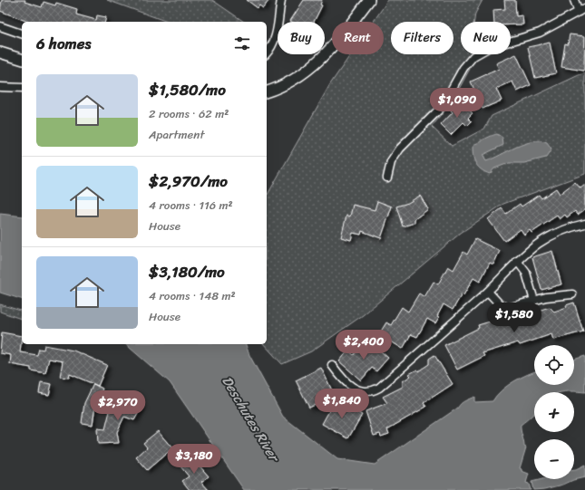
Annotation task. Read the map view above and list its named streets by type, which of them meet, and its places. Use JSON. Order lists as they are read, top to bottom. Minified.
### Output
{"water":["Deschutes River"],"page":{"chip":["Buy","Rent","Filters","New"],"heading":"6 homes","list":[{"name":"$1,580/mo","note":"2 rooms · 62 m² · Apartment"},{"name":"$2,970/mo","note":"4 rooms · 116 m² · House"},{"name":"$3,180/mo","note":"4 rooms · 148 m² · House"}],"price":["$1,090","$1,580","$2,400","$1,840","$2,970","$3,180"],"map_buttons":["+","−"]}}
